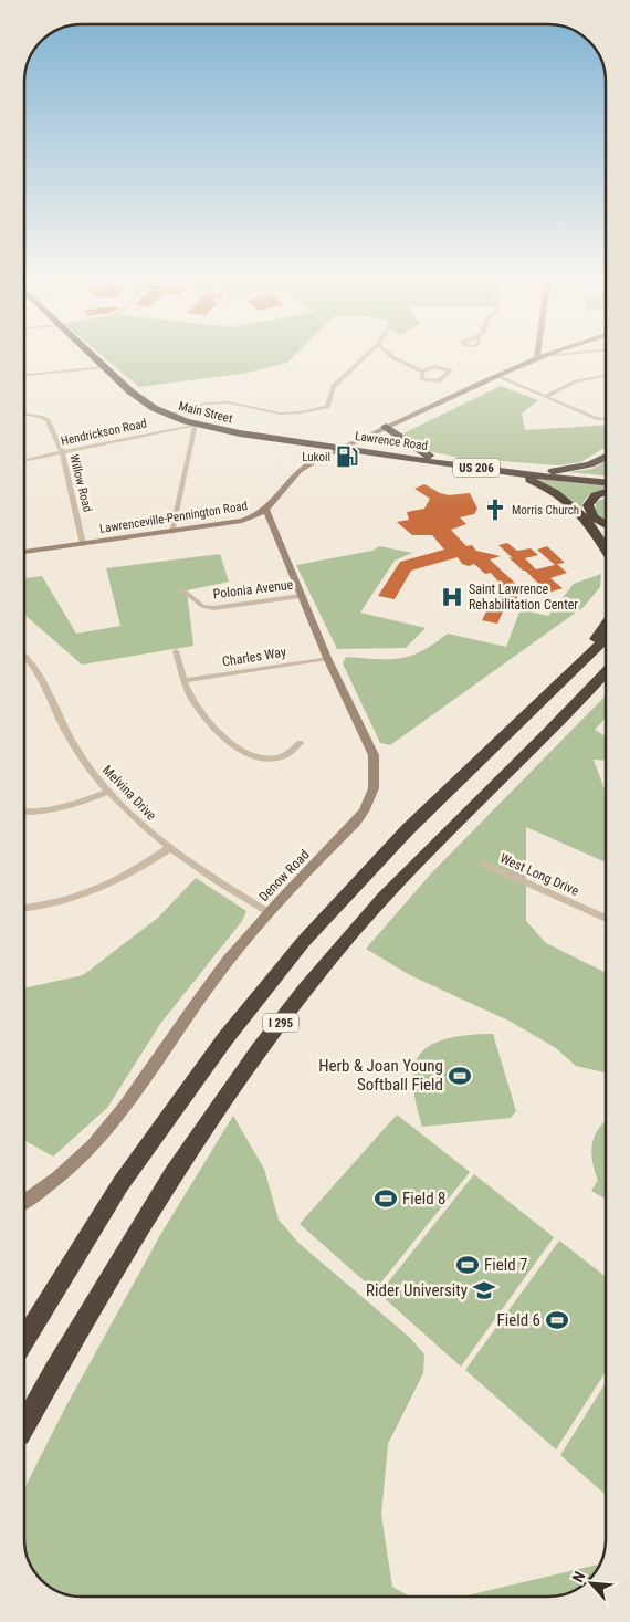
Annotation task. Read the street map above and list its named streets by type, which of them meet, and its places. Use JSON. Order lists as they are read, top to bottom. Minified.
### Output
{"streets":{"highway":["Main Street","Lawrence Road","US 206","I 295"],"street":["Hendrickson Road","Willow Road","Lawrenceville-Pennington Road","Polonia Avenue","Charles Way","Melvina Drive","West Long Drive","Denow Road"]},"crossings":[["Main Street","Hendrickson Road"],["Main Street","Lawrence Road"],["Main Street","Lawrenceville-Pennington Road"],["Hendrickson Road","Willow Road"],["Lawrence Road","Lawrenceville-Pennington Road"],["Willow Road","Lawrenceville-Pennington Road"],["Lawrenceville-Pennington Road","Denow Road"],["Polonia Avenue","Denow Road"],["Charles Way","Denow Road"],["Melvina Drive","Denow Road"]],"places":{"fuel station":["Lukoil"],"church":["Morris Church"],"hospital":["Saint Lawrence Rehabilitation Center"],"sports":["Herb & Joan Young Softball Field","Field 8","Field 7","Field 6"],"school or university":["Rider University"]},"north":"top left"}
